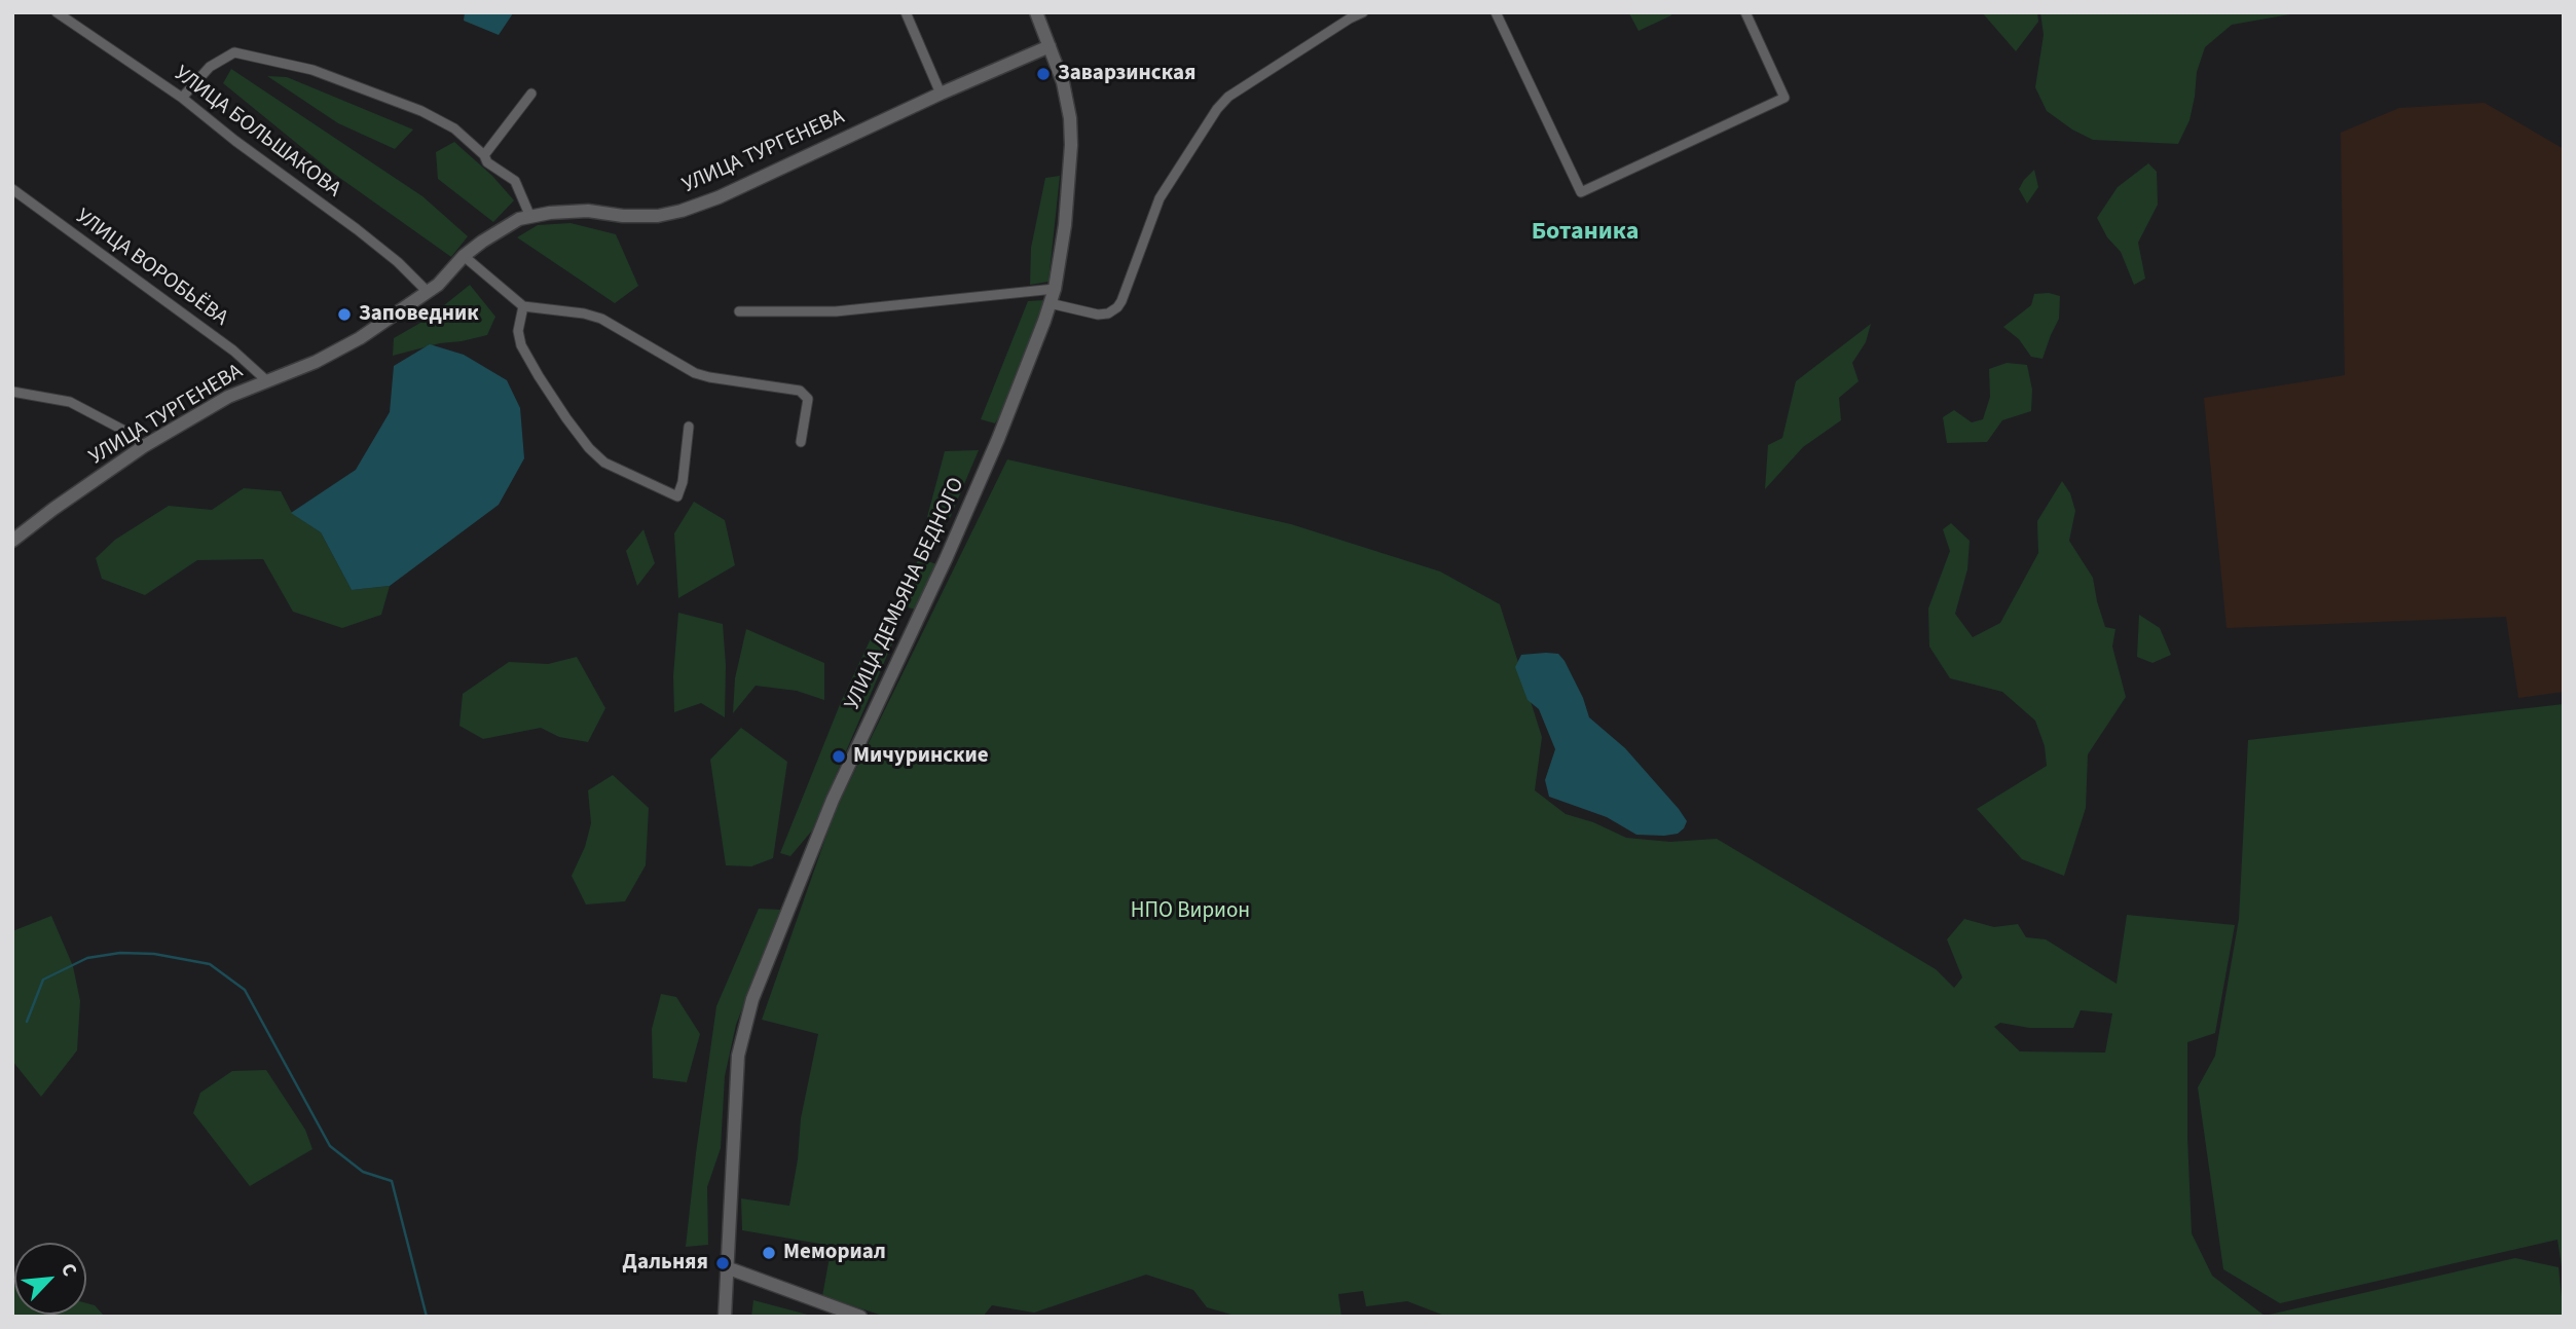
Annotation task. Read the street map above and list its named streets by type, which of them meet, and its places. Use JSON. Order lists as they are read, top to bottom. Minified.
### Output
{"streets":{"street":["УЛИЦА БОЛЬШАКОВА","УЛИЦА ТУРГЕНЕВА","УЛИЦА ВОРОБЬЁВА","УЛИЦА ДЕМЬЯНА БЕДНОГО"]},"crossings":[["УЛИЦА БОЛЬШАКОВА","УЛИЦА ТУРГЕНЕВА"],["УЛИЦА ТУРГЕНЕВА","УЛИЦА ВОРОБЬЁВА"],["УЛИЦА ТУРГЕНЕВА","УЛИЦА ДЕМЬЯНА БЕДНОГО"]],"districts":["Ботаника"],"parks":["НПО Вирион"],"places":["Заварзинская","Заповедник","Мичуринские","Мемориал","Дальняя"],"north":"top right"}
